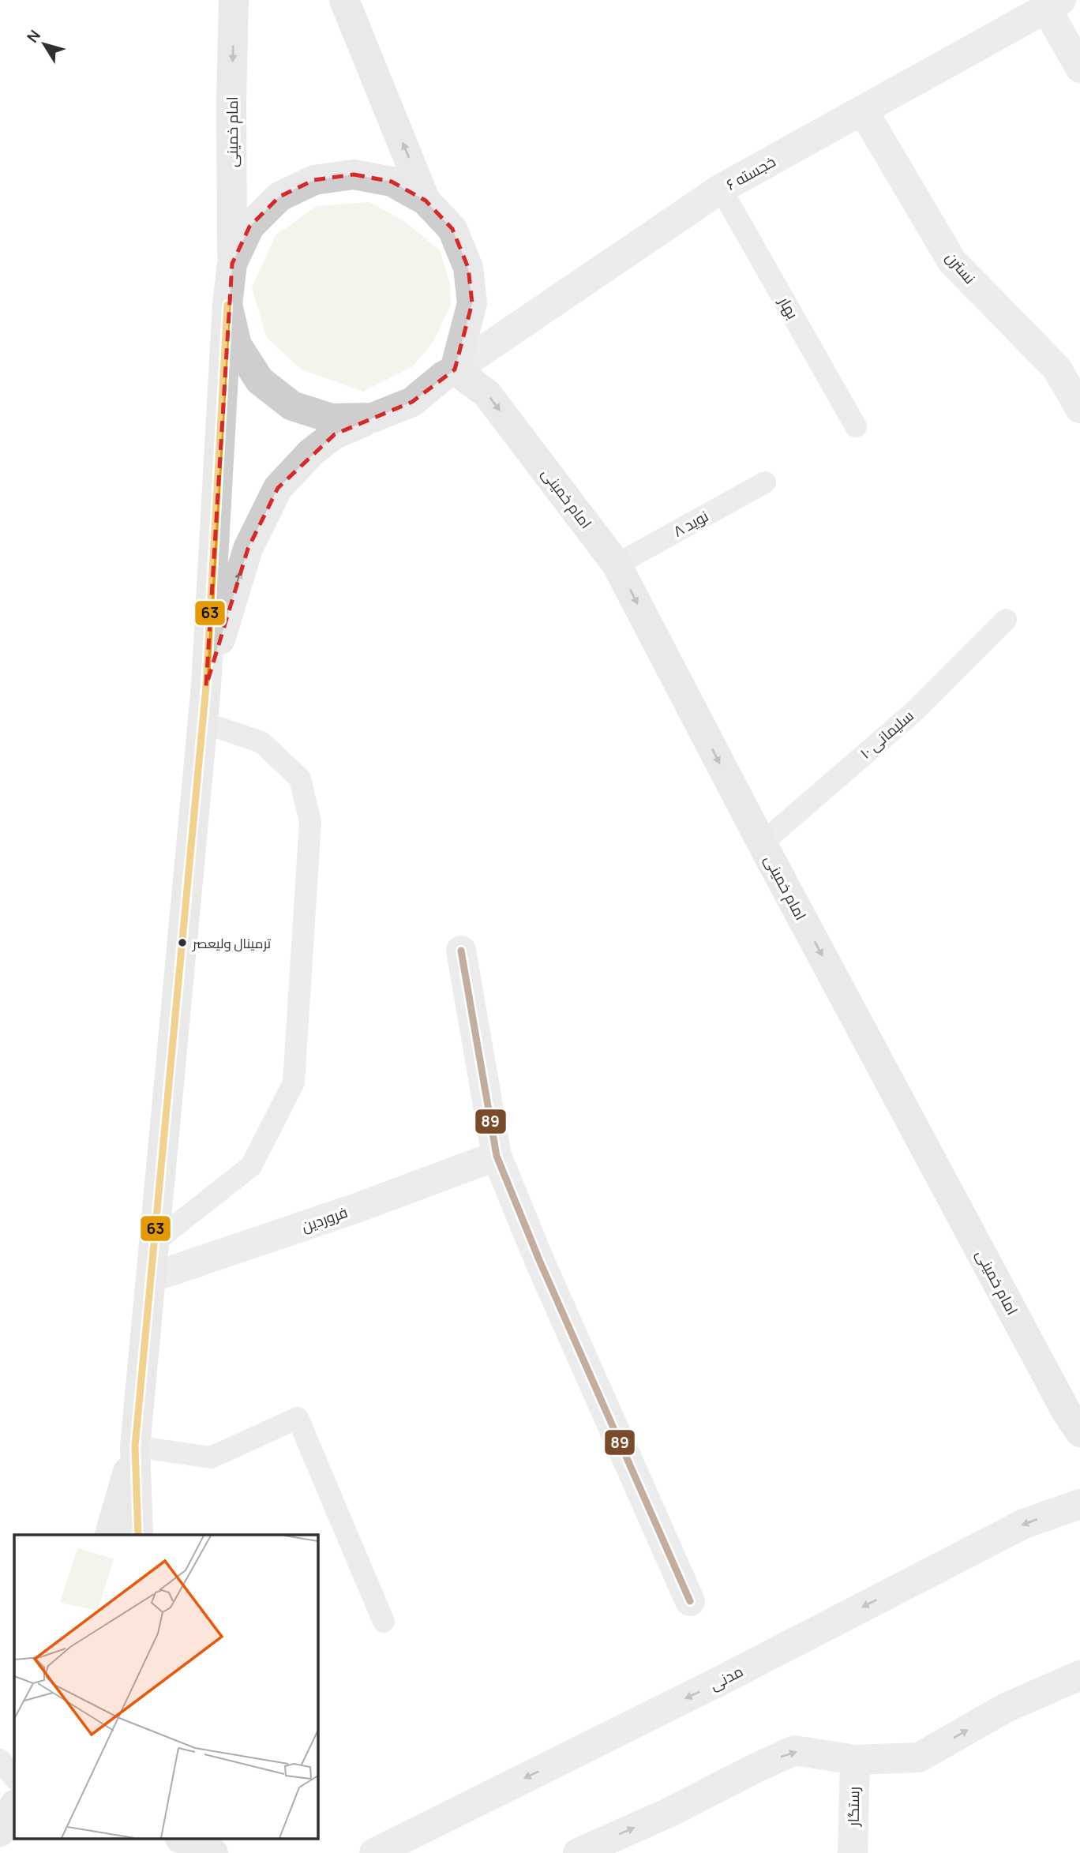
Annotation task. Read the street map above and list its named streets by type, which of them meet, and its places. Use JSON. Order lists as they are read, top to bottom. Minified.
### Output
{"streets":{"main road":["امام خمینی"],"street":["خجسته ۶","نسترن","فروردین","مدنی","رستگار"],"lane":["بهار","نوید ۸","سلیمانی ۱۰"]},"crossings":[["امام خمینی","خجسته ۶"],["امام خمینی","نوید ۸"],["امام خمینی","سلیمانی ۱۰"],["خجسته ۶","نسترن"],["خجسته ۶","بهار"]],"one_way":["امام خمینی"],"places":["ترمینال ولیعصر"],"lines":["transit line 63","transit line 89"],"north":"top left"}
